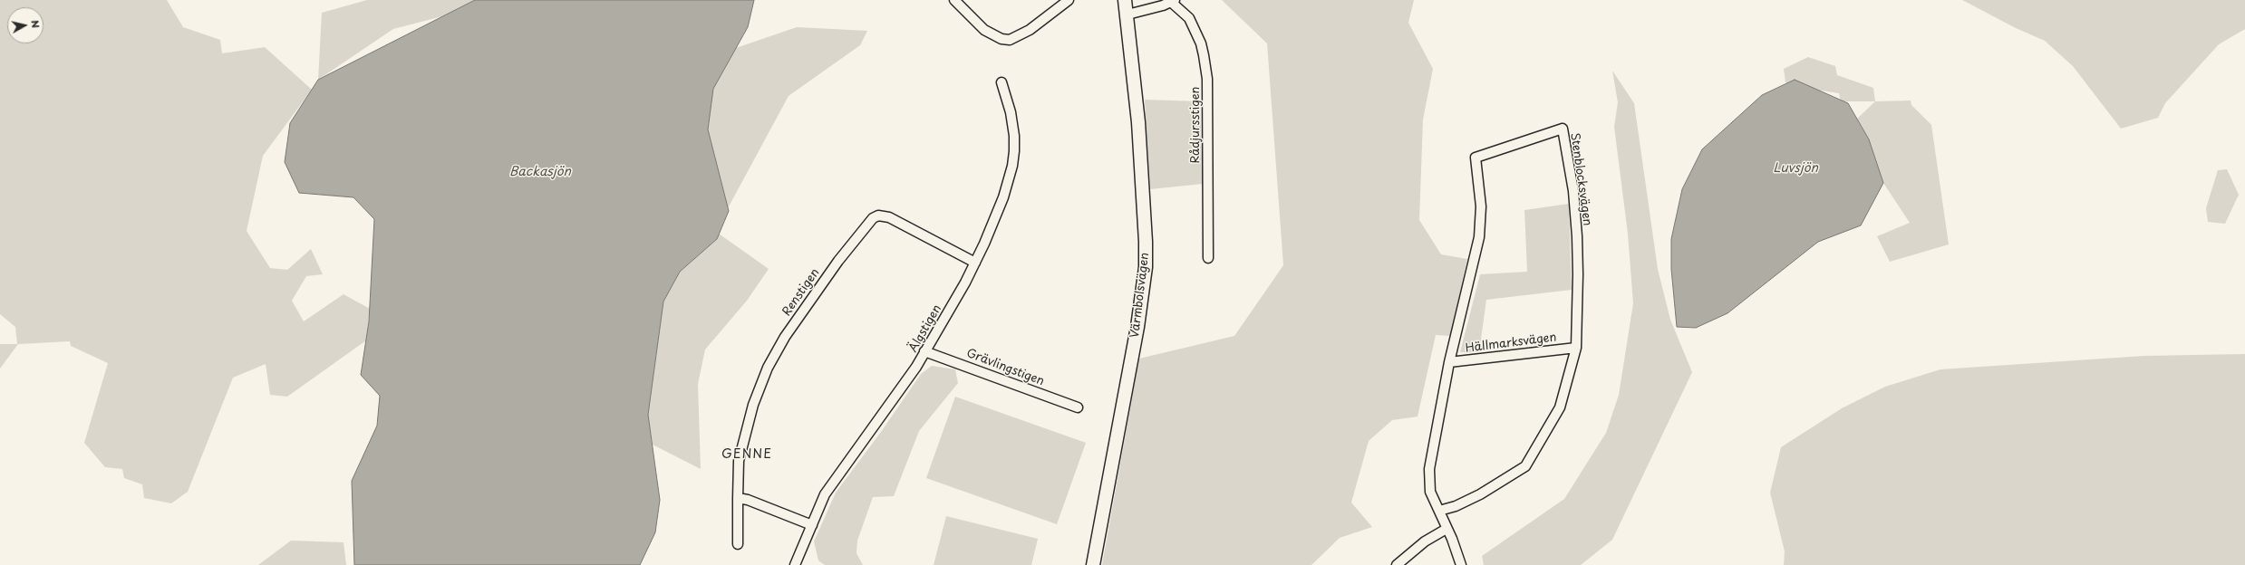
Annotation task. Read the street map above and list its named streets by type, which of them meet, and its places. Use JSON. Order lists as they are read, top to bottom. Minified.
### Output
{"streets":{"street":["Rådjursstigen","Stenblocksvägen","Renstigen","Värmbolsvägen","Älgstigen","Hällmarksvägen","Grävlingstigen"]},"crossings":[["Stenblocksvägen","Hällmarksvägen"],["Renstigen","Älgstigen"],["Älgstigen","Grävlingstigen"]],"districts":["GENNE"],"water":["Luvsjön","Backasjön"],"north":"right"}
